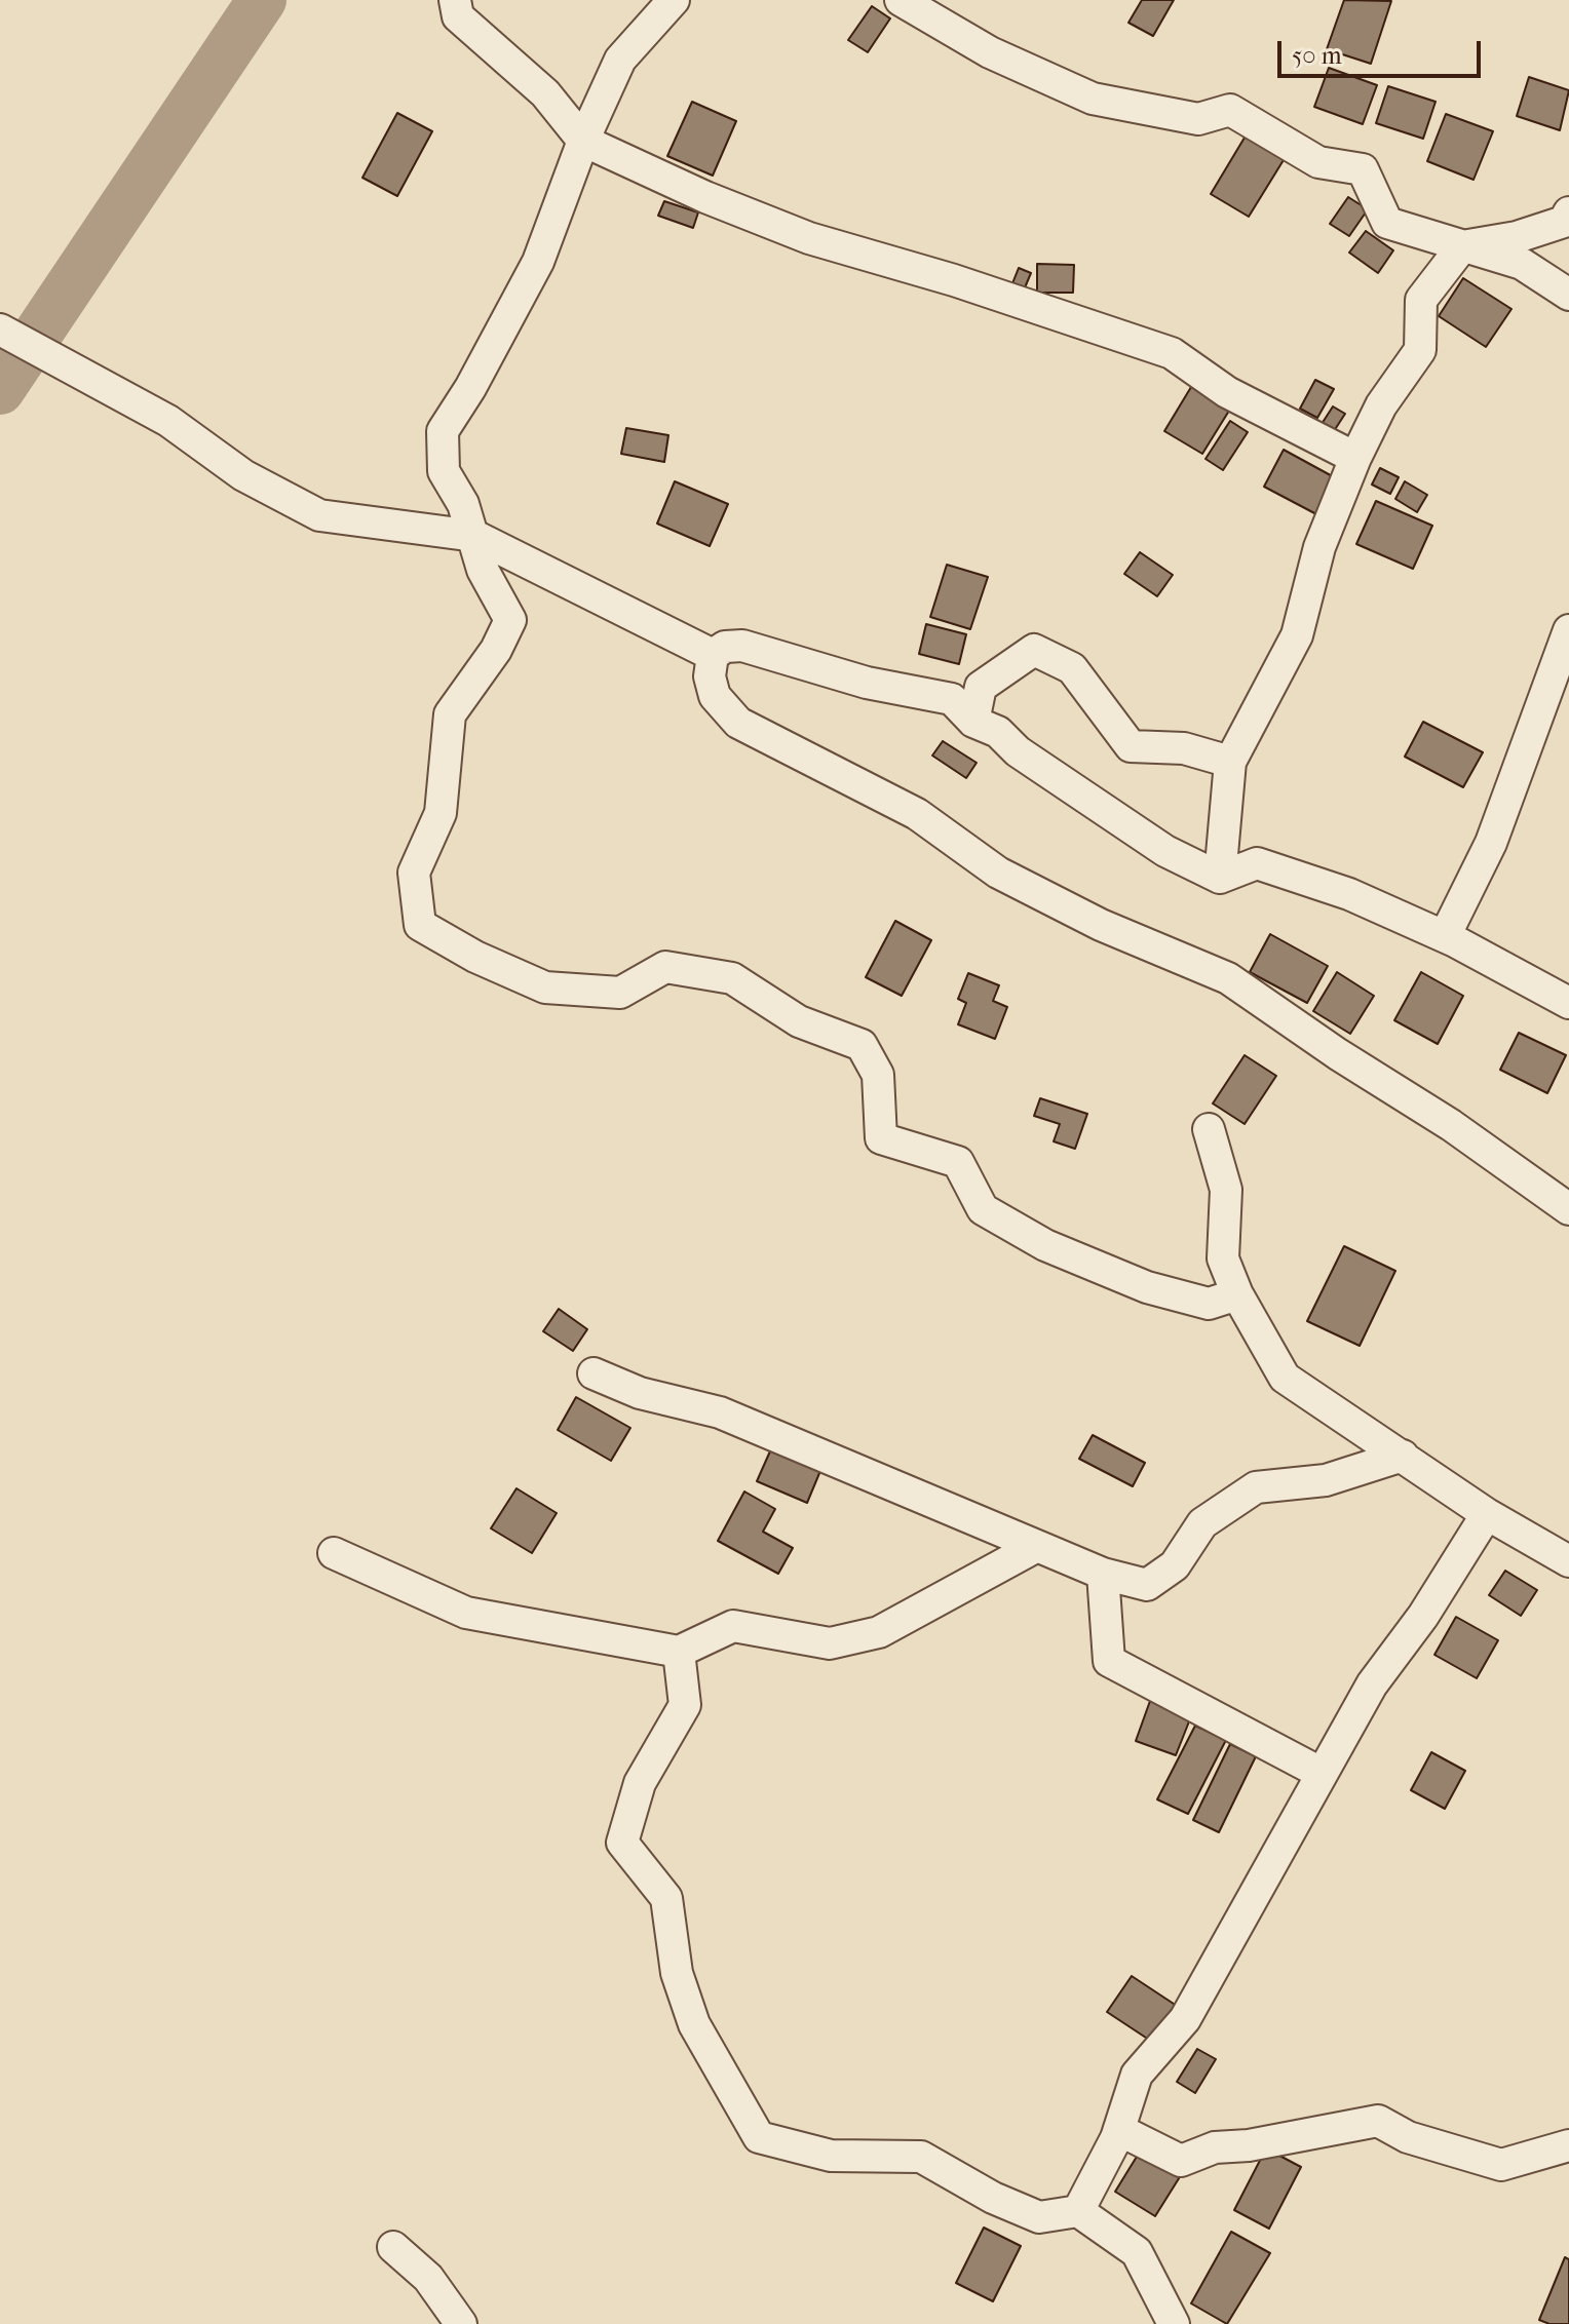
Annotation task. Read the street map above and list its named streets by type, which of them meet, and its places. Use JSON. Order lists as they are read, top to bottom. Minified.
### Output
{"scale_bar":"50 m"}
